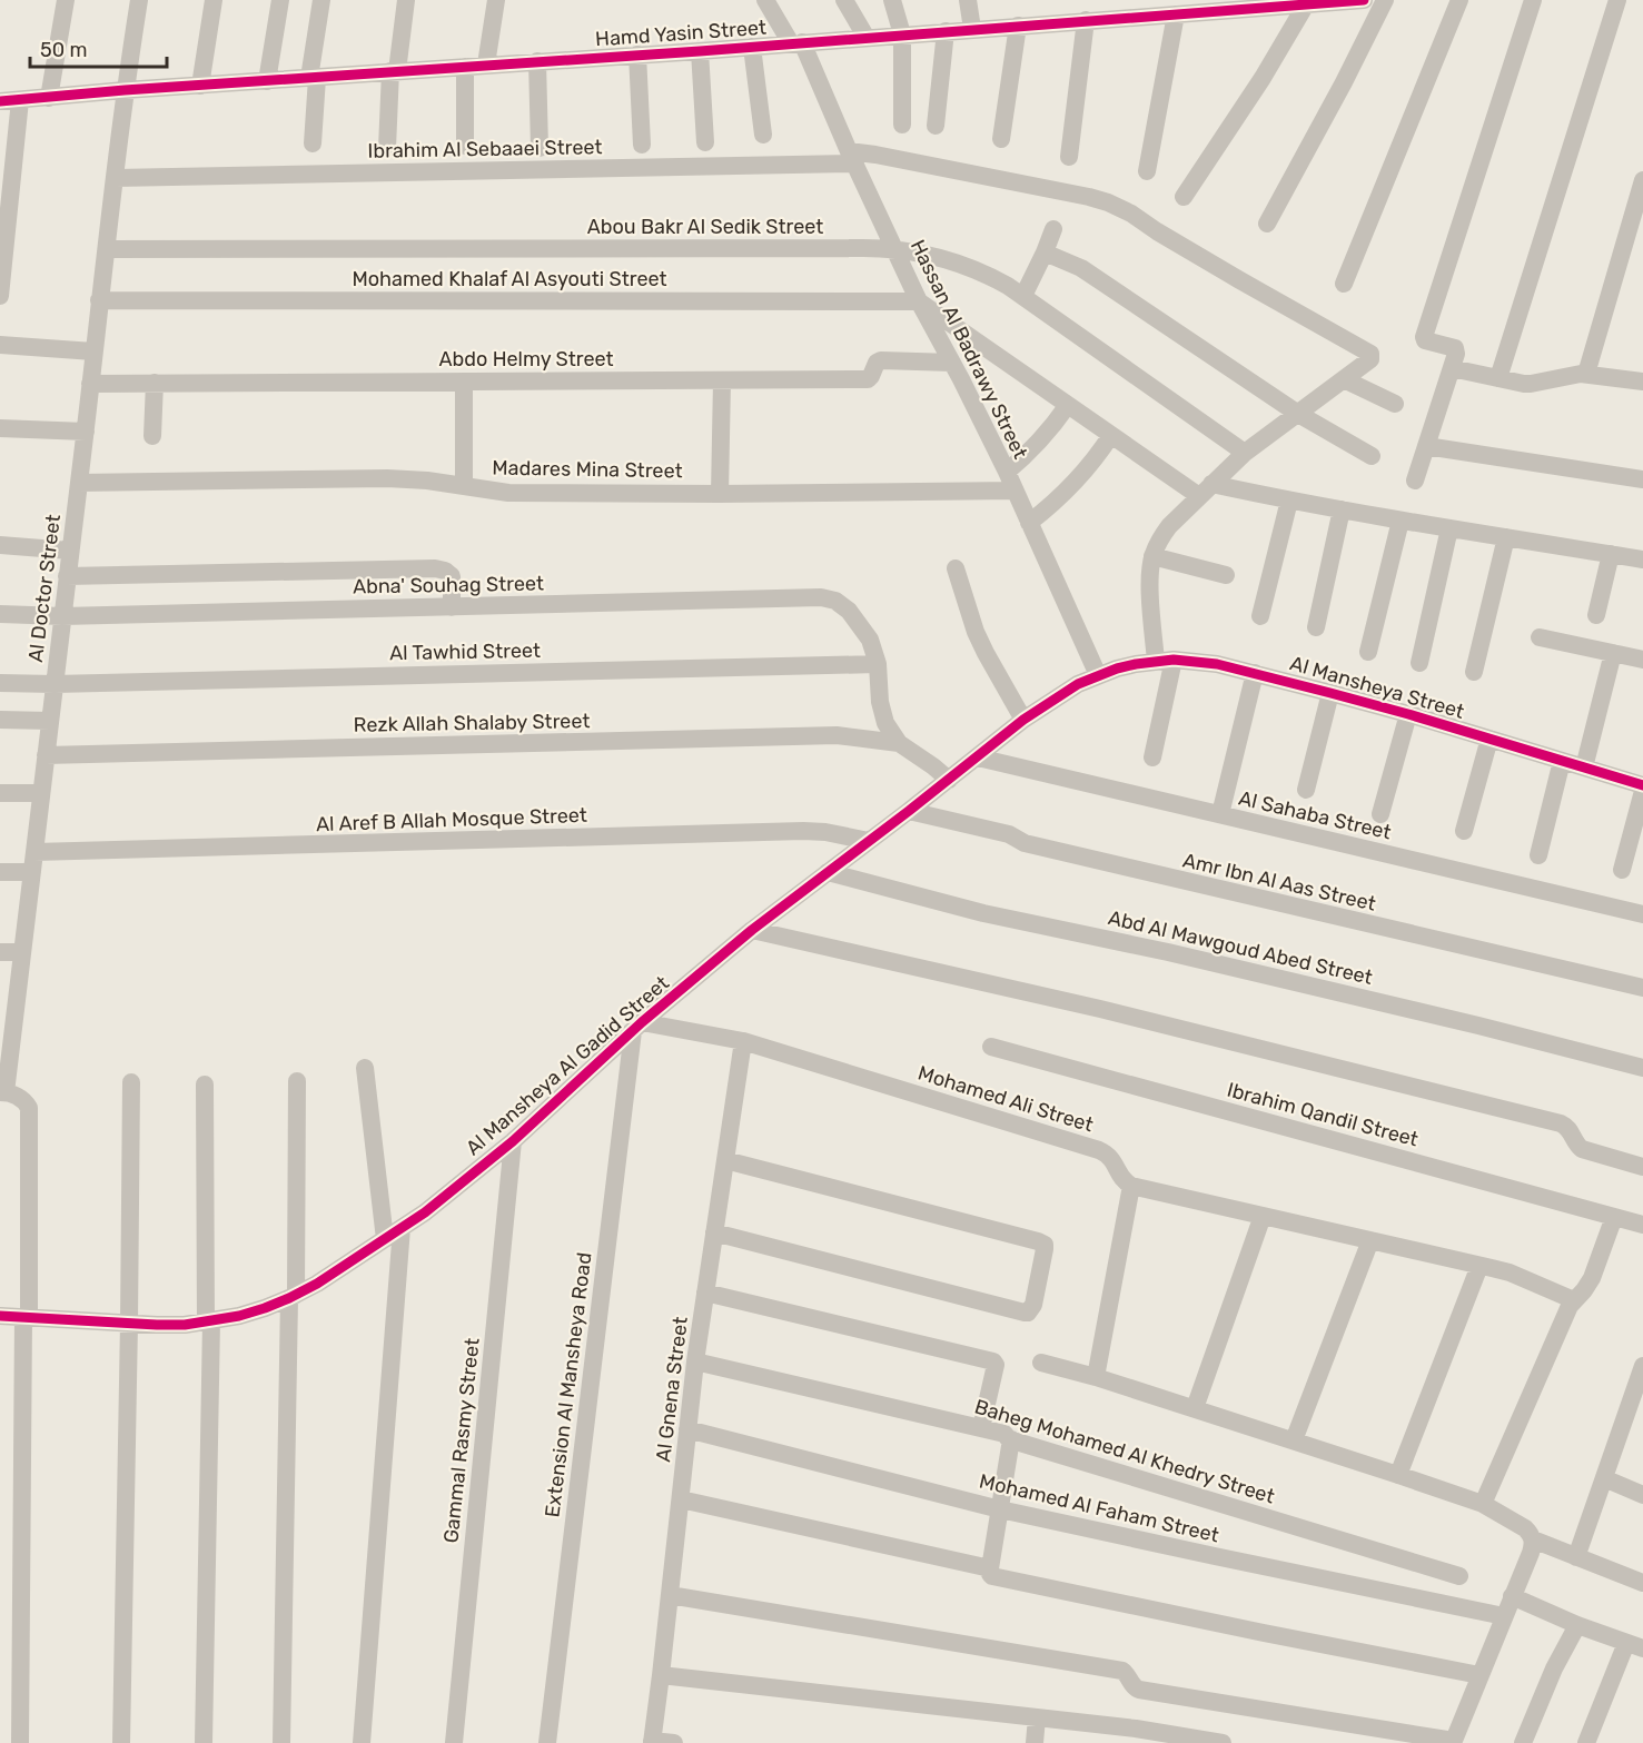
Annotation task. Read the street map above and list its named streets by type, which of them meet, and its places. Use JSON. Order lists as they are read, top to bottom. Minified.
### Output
{"streets":{"street":["Hamd Yasin Street","Ibrahim Al Sebaaei Street","Abou Bakr Al Sedik Street","Mohamed Khalaf Al Asyouti Street","Hassan Al Badrawy Street","Abdo Helmy Street","Madares Mina Street","Abna' Souhag Street","Al Doctor Street","Al Tawhid Street","Al Mansheya Street","Rezk Allah Shalaby Street","Al Sahaba Street","Al Aref B Allah Mosque Street","Amr Ibn Al Aas Street","Abd Al Mawgoud Abed Street","Al Mansheya Al Gadid Street","Mohamed Ali Street","Ibrahim Qandil Street","Extension Al Mansheya Road","Al Gnena Street","Gammal Rasmy Street","Baheg Mohamed Al Khedry Street","Mohamed Al Faham Street"]},"crossings":[["Hamd Yasin Street","Hassan Al Badrawy Street"],["Hamd Yasin Street","Al Doctor Street"],["Ibrahim Al Sebaaei Street","Hassan Al Badrawy Street"],["Ibrahim Al Sebaaei Street","Al Doctor Street"],["Abou Bakr Al Sedik Street","Hassan Al Badrawy Street"],["Abou Bakr Al Sedik Street","Al Doctor Street"],["Mohamed Khalaf Al Asyouti Street","Hassan Al Badrawy Street"],["Mohamed Khalaf Al Asyouti Street","Al Doctor Street"],["Hassan Al Badrawy Street","Abdo Helmy Street"],["Hassan Al Badrawy Street","Madares Mina Street"],["Hassan Al Badrawy Street","Al Mansheya Street"],["Hassan Al Badrawy Street","Al Mansheya Al Gadid Street"],["Abdo Helmy Street","Al Doctor Street"],["Madares Mina Street","Al Doctor Street"],["Abna' Souhag Street","Al Doctor Street"],["Abna' Souhag Street","Al Tawhid Street"],["Al Doctor Street","Al Tawhid Street"],["Al Doctor Street","Rezk Allah Shalaby Street"],["Al Doctor Street","Al Aref B Allah Mosque Street"],["Al Mansheya Street","Al Mansheya Al Gadid Street"],["Al Sahaba Street","Al Mansheya Al Gadid Street"],["Al Aref B Allah Mosque Street","Al Mansheya Al Gadid Street"],["Amr Ibn Al Aas Street","Al Mansheya Al Gadid Street"],["Abd Al Mawgoud Abed Street","Al Mansheya Al Gadid Street"],["Al Mansheya Al Gadid Street","Mohamed Ali Street"],["Al Mansheya Al Gadid Street","Extension Al Mansheya Road"],["Al Mansheya Al Gadid Street","Gammal Rasmy Street"],["Mohamed Ali Street","Extension Al Mansheya Road"],["Mohamed Ali Street","Al Gnena Street"],["Al Gnena Street","Baheg Mohamed Al Khedry Street"],["Al Gnena Street","Mohamed Al Faham Street"]],"scale_bar":"50 m"}
